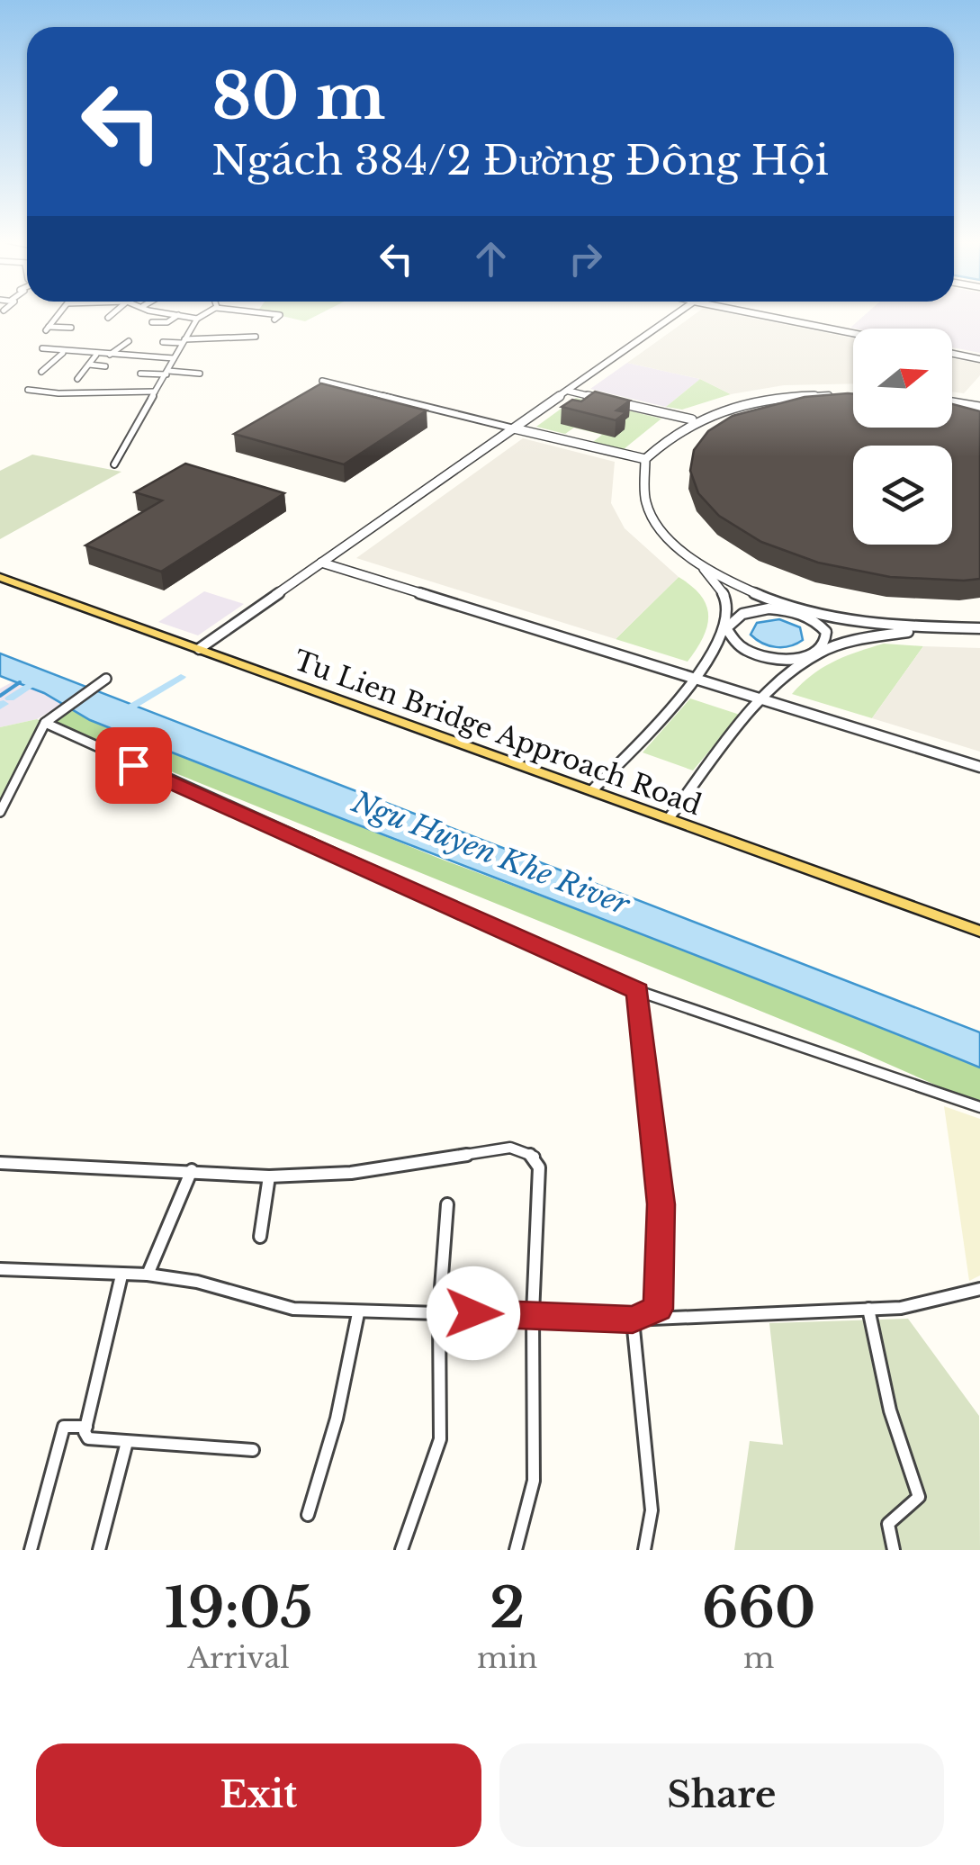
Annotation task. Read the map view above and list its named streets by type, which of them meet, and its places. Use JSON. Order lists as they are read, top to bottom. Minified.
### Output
{"streets":{"main road":["Tu Lien Bridge Approach Road"]},"water":["Ngu Huyen Khe River"],"north":"right","page":{"turn":["80 m","Ngách 384/2 Đường Đông Hội"],"eta":["19:05","Arrival","2","min","660","m"],"buttons":["Exit","Share"]}}
